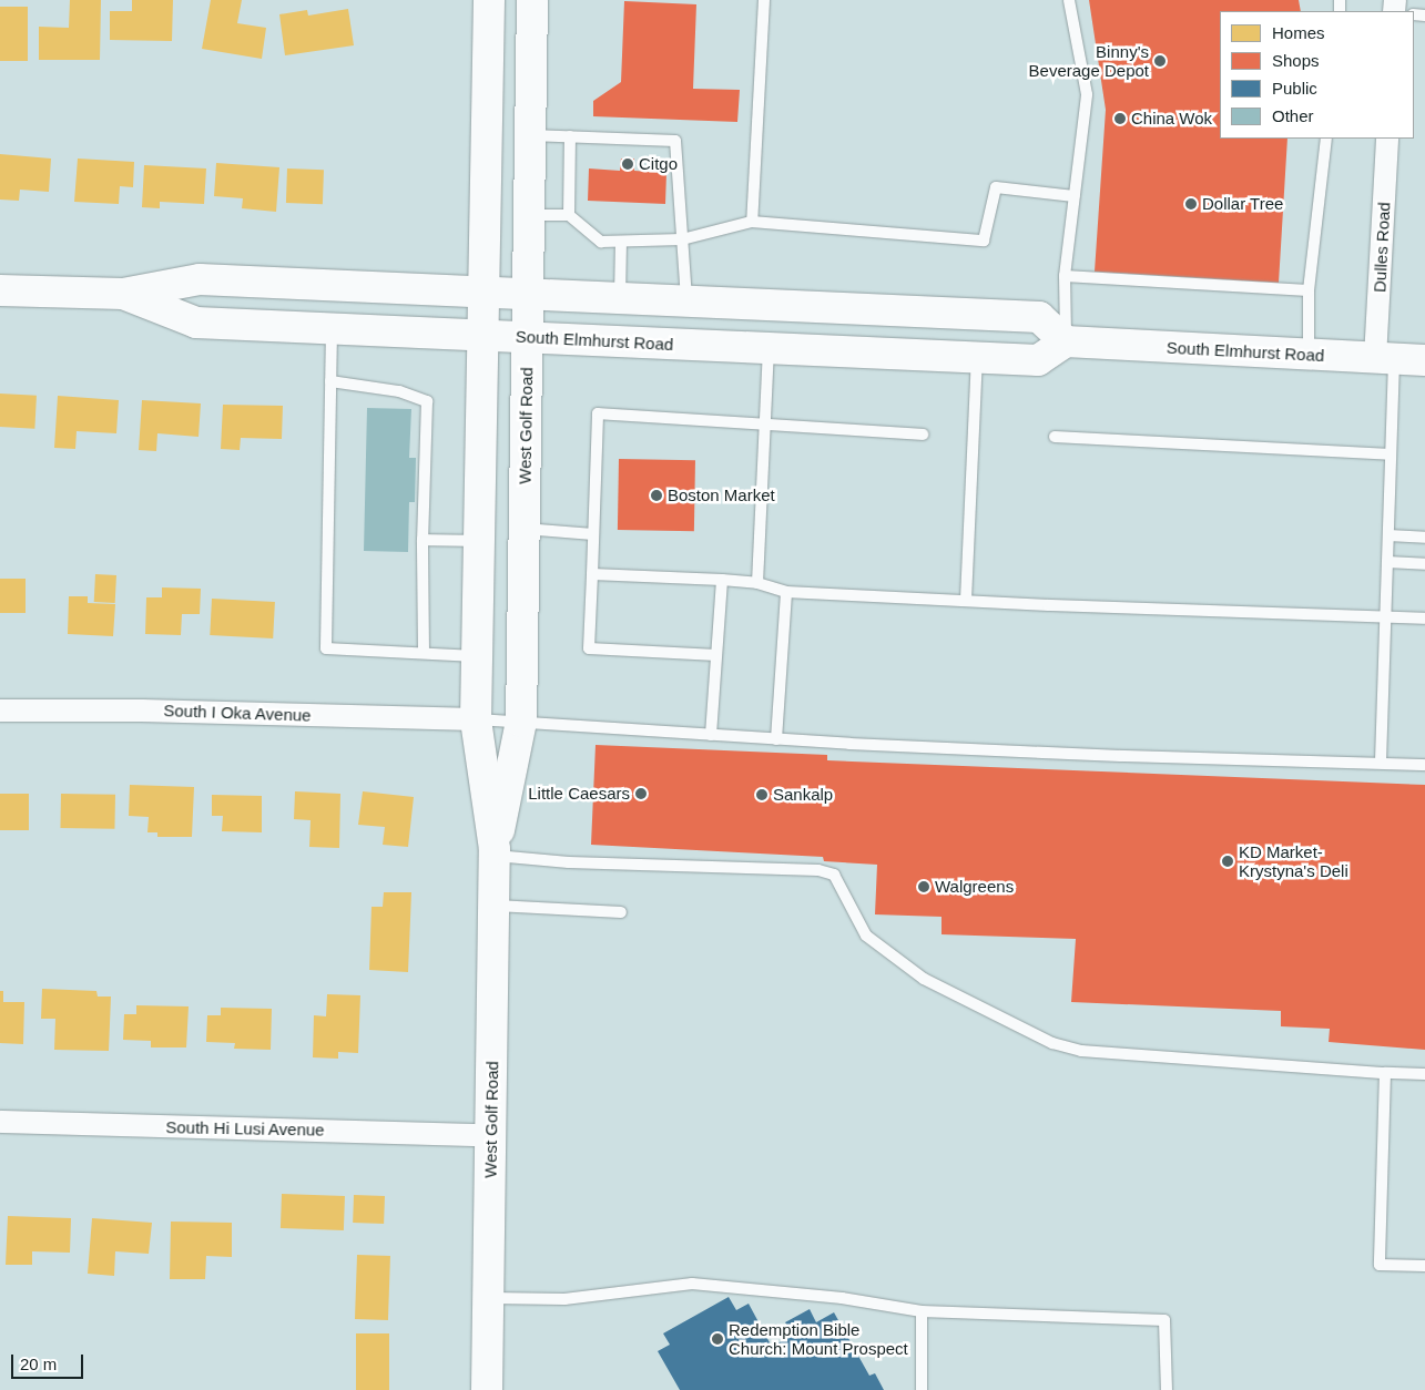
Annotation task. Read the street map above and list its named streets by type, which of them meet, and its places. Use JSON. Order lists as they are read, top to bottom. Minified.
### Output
{"streets":{"main road":["South Elmhurst Road","West Golf Road"],"street":["Dulles Road","South I Oka Avenue","South Hi Lusi Avenue"]},"crossings":[["Dulles Road","South Elmhurst Road"],["South Elmhurst Road","West Golf Road"],["West Golf Road","South I Oka Avenue"],["West Golf Road","South Hi Lusi Avenue"]],"places":["Binny's Beverage Depot","China Wok","Citgo","Dollar Tree","Boston Market","Little Caesars","Sankalp","KD Market- Krystyna's Deli","Walgreens","Redemption Bible Church: Mount Prospect"],"legend":["Homes","Shops","Public","Other"],"scale_bar":"20 m"}
